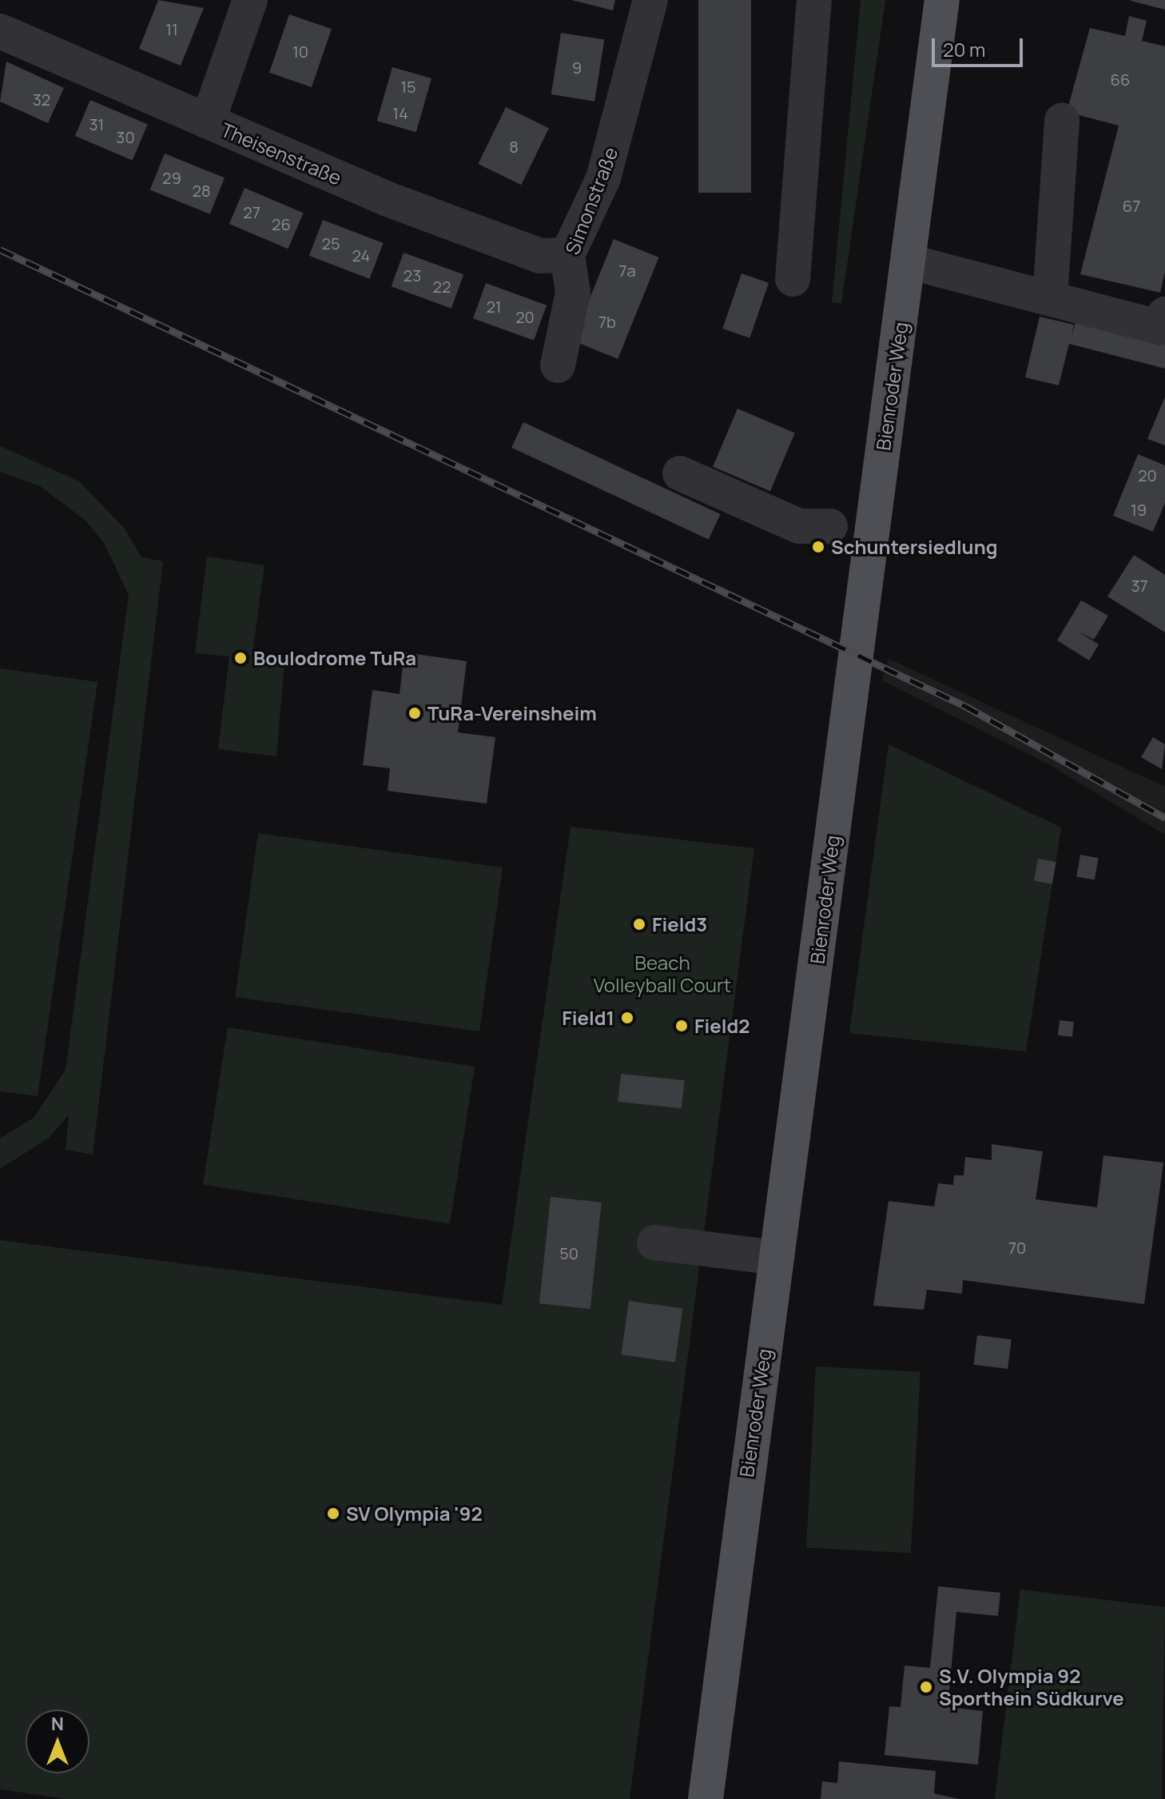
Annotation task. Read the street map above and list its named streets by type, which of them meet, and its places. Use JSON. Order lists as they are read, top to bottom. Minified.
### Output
{"streets":{"main road":["Bienroder Weg"],"street":["Theisenstraße","Simonstraße"]},"crossings":[["Theisenstraße","Simonstraße"]],"parks":["Beach Volleyball Court"],"places":["Schuntersiedlung","Boulodrome TuRa","TuRa-Vereinsheim","Field3","Field1","Field2","SV Olympia '92","S.V. Olympia 92 Sporthein Südkurve"],"house_numbers":["11","10","9","66","15","32","14","31","30","8","29","28","67","27","26","25","24","7a","23","22","21","20","7b","20","19","37","70","50"],"scale_bar":"20 m","north":"top"}
